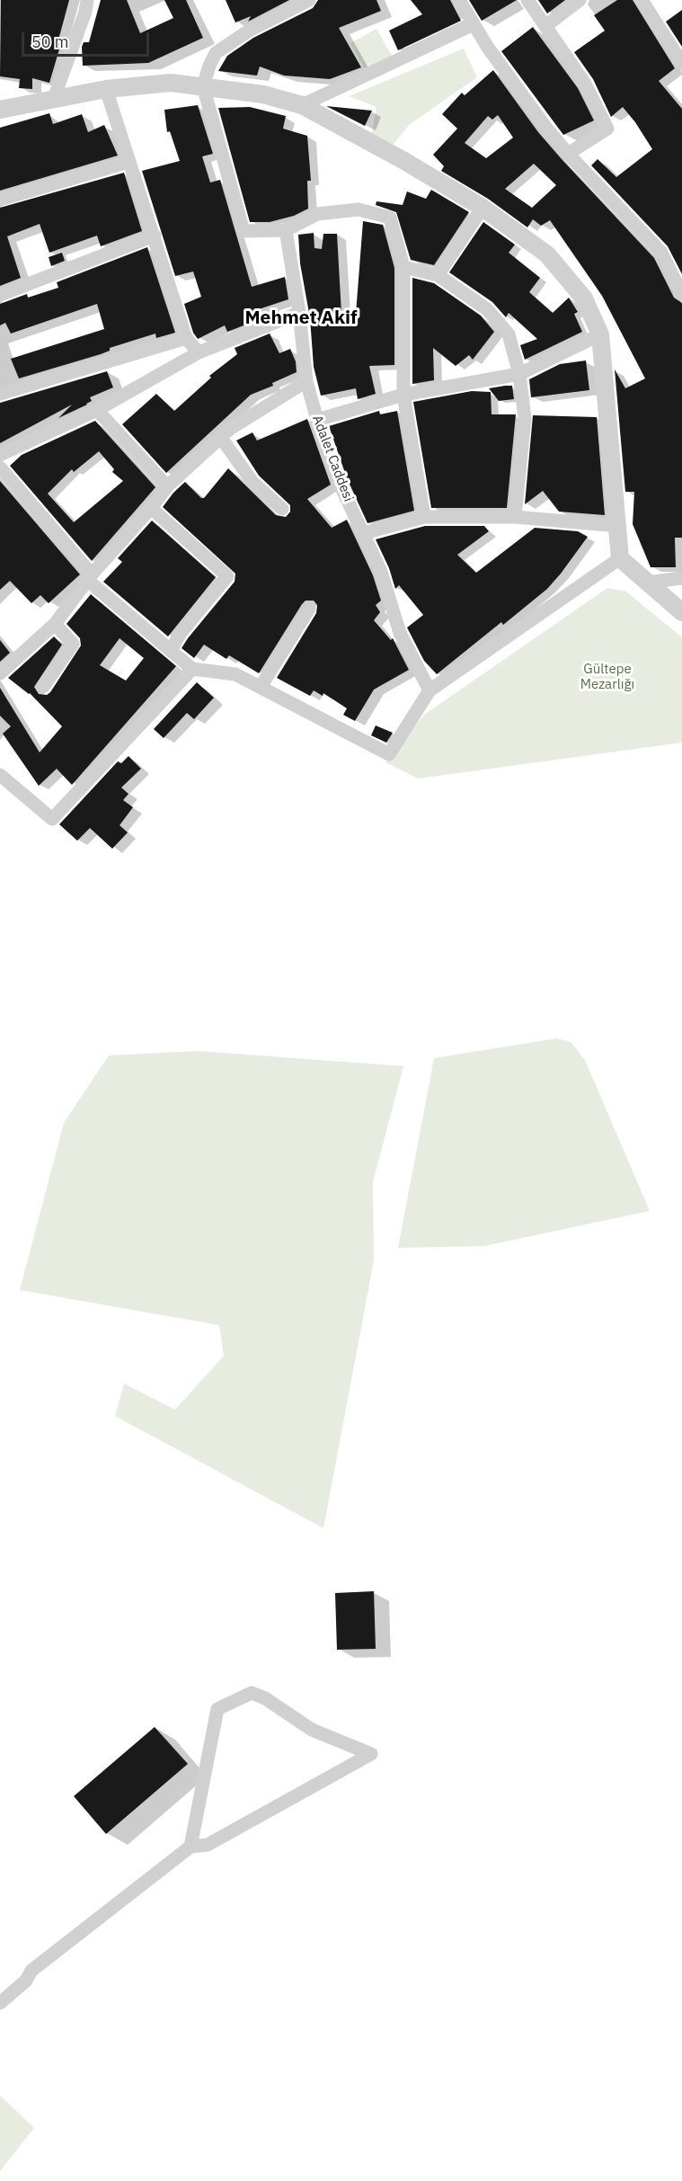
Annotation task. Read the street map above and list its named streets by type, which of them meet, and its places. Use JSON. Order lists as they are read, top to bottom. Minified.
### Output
{"streets":{"street":["Adalet Caddesi"]},"districts":["Mehmet Akif"],"parks":["Gültepe Mezarlığı"],"scale_bar":"50 m"}
